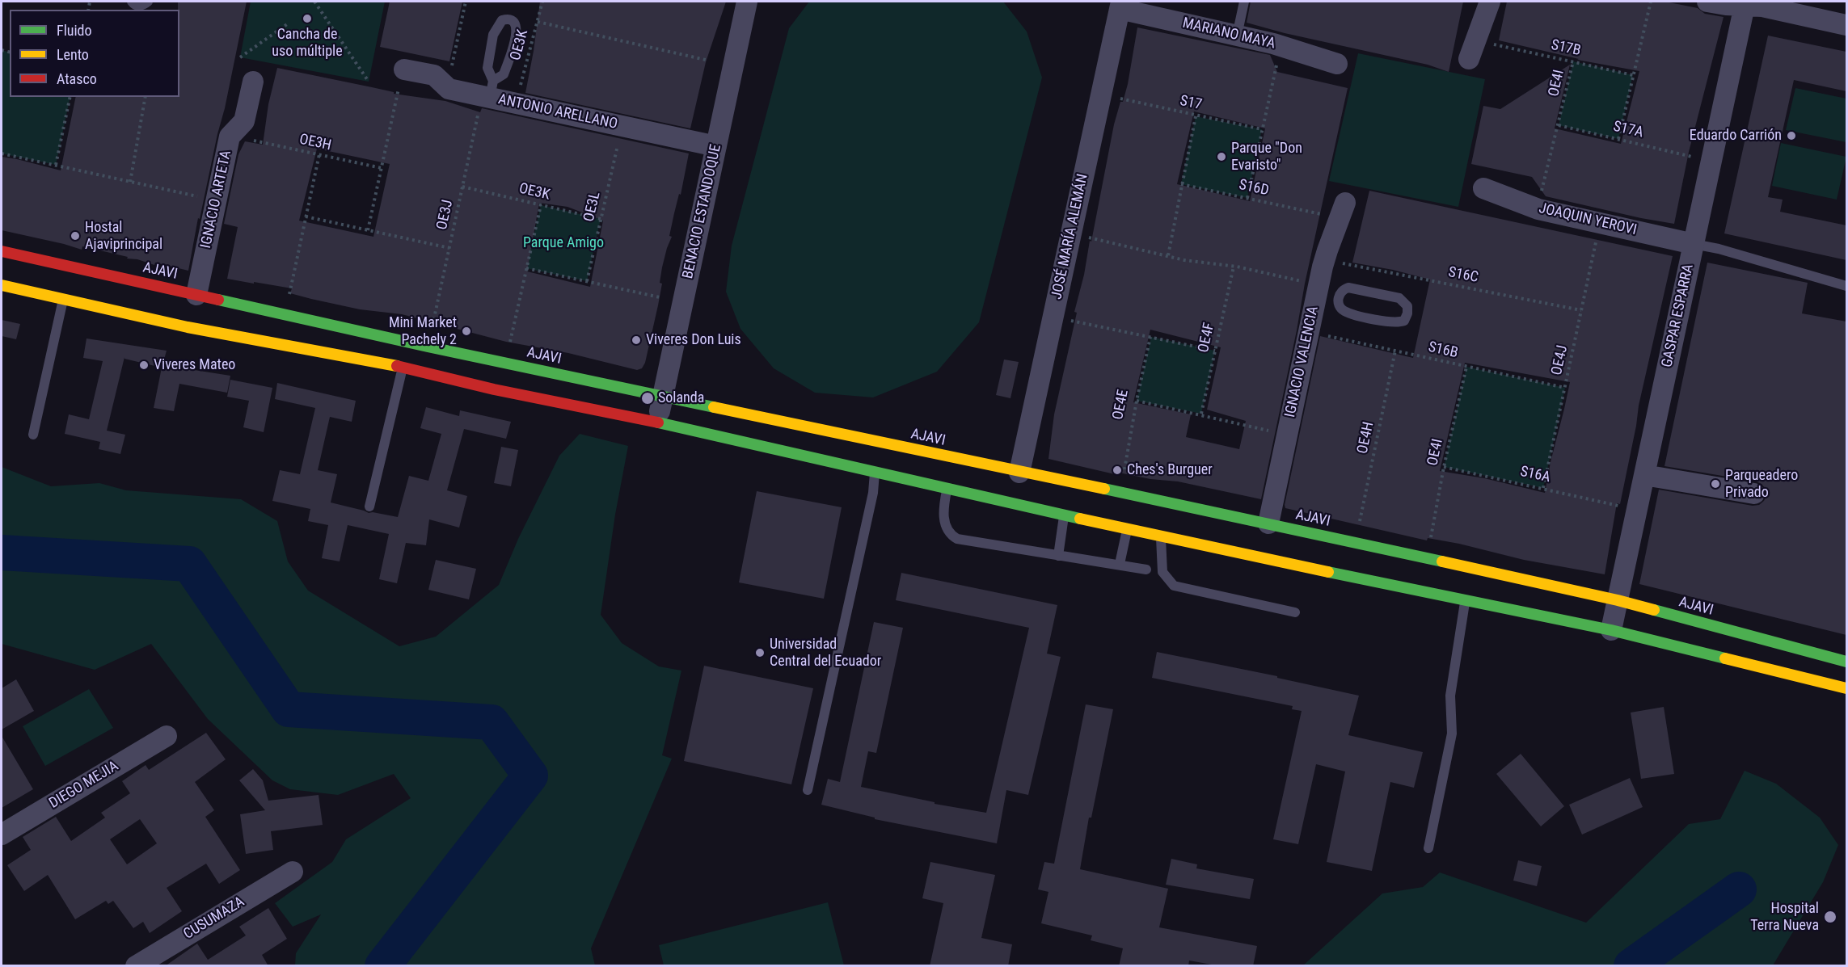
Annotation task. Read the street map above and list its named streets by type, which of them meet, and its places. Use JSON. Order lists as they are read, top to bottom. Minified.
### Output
{"streets":{"street":["MARIANO MAYA","ANTONIO ARELLANO","IGNACIO ARTETA","BENACIO ESTANDOQUE","JOAQUIN YEROVI","JOSÉ MARÍA ALEMÁN","AJAVI","GASPAR ESPARRA","IGNACIO VALENCIA","DIEGO MEJIA","CUSUMAZA"],"path":["OE3K","S17B","OE4I","S17","S17A","OE3H","S16D","OE3L","OE3J","S16C","OE4F","S16B","OE4J","OE4E","OE4H","S16A"]},"crossings":[["MARIANO MAYA","JOSÉ MARÍA ALEMÁN"],["OE3K","OE3L"],["OE3K","OE3J"],["S17B","OE4I"],["OE4I","S17A"],["OE4I","S16B"],["OE4I","S16A"],["ANTONIO ARELLANO","BENACIO ESTANDOQUE"],["ANTONIO ARELLANO","OE3J"],["IGNACIO ARTETA","AJAVI"],["BENACIO ESTANDOQUE","AJAVI"],["JOAQUIN YEROVI","GASPAR ESPARRA"],["JOSÉ MARÍA ALEMÁN","AJAVI"],["AJAVI","GASPAR ESPARRA"],["AJAVI","IGNACIO VALENCIA"],["S16C","OE4J"],["S16B","OE4J"],["S16B","OE4H"],["OE4J","S16A"]],"parks":["Parque Amigo"],"places":["Cancha de uso múltiple","Eduardo Carrión","Parque \"Don Evaristo\"","Hostal Ajaviprincipal","Mini Market Pachely 2","Viveres Don Luis","Viveres Mateo","Solanda","Ches's Burguer","Parqueadero Privado","Universidad Central del Ecuador","Hospital Terra Nueva"],"legend":["Fluido","Lento","Atasco"]}
